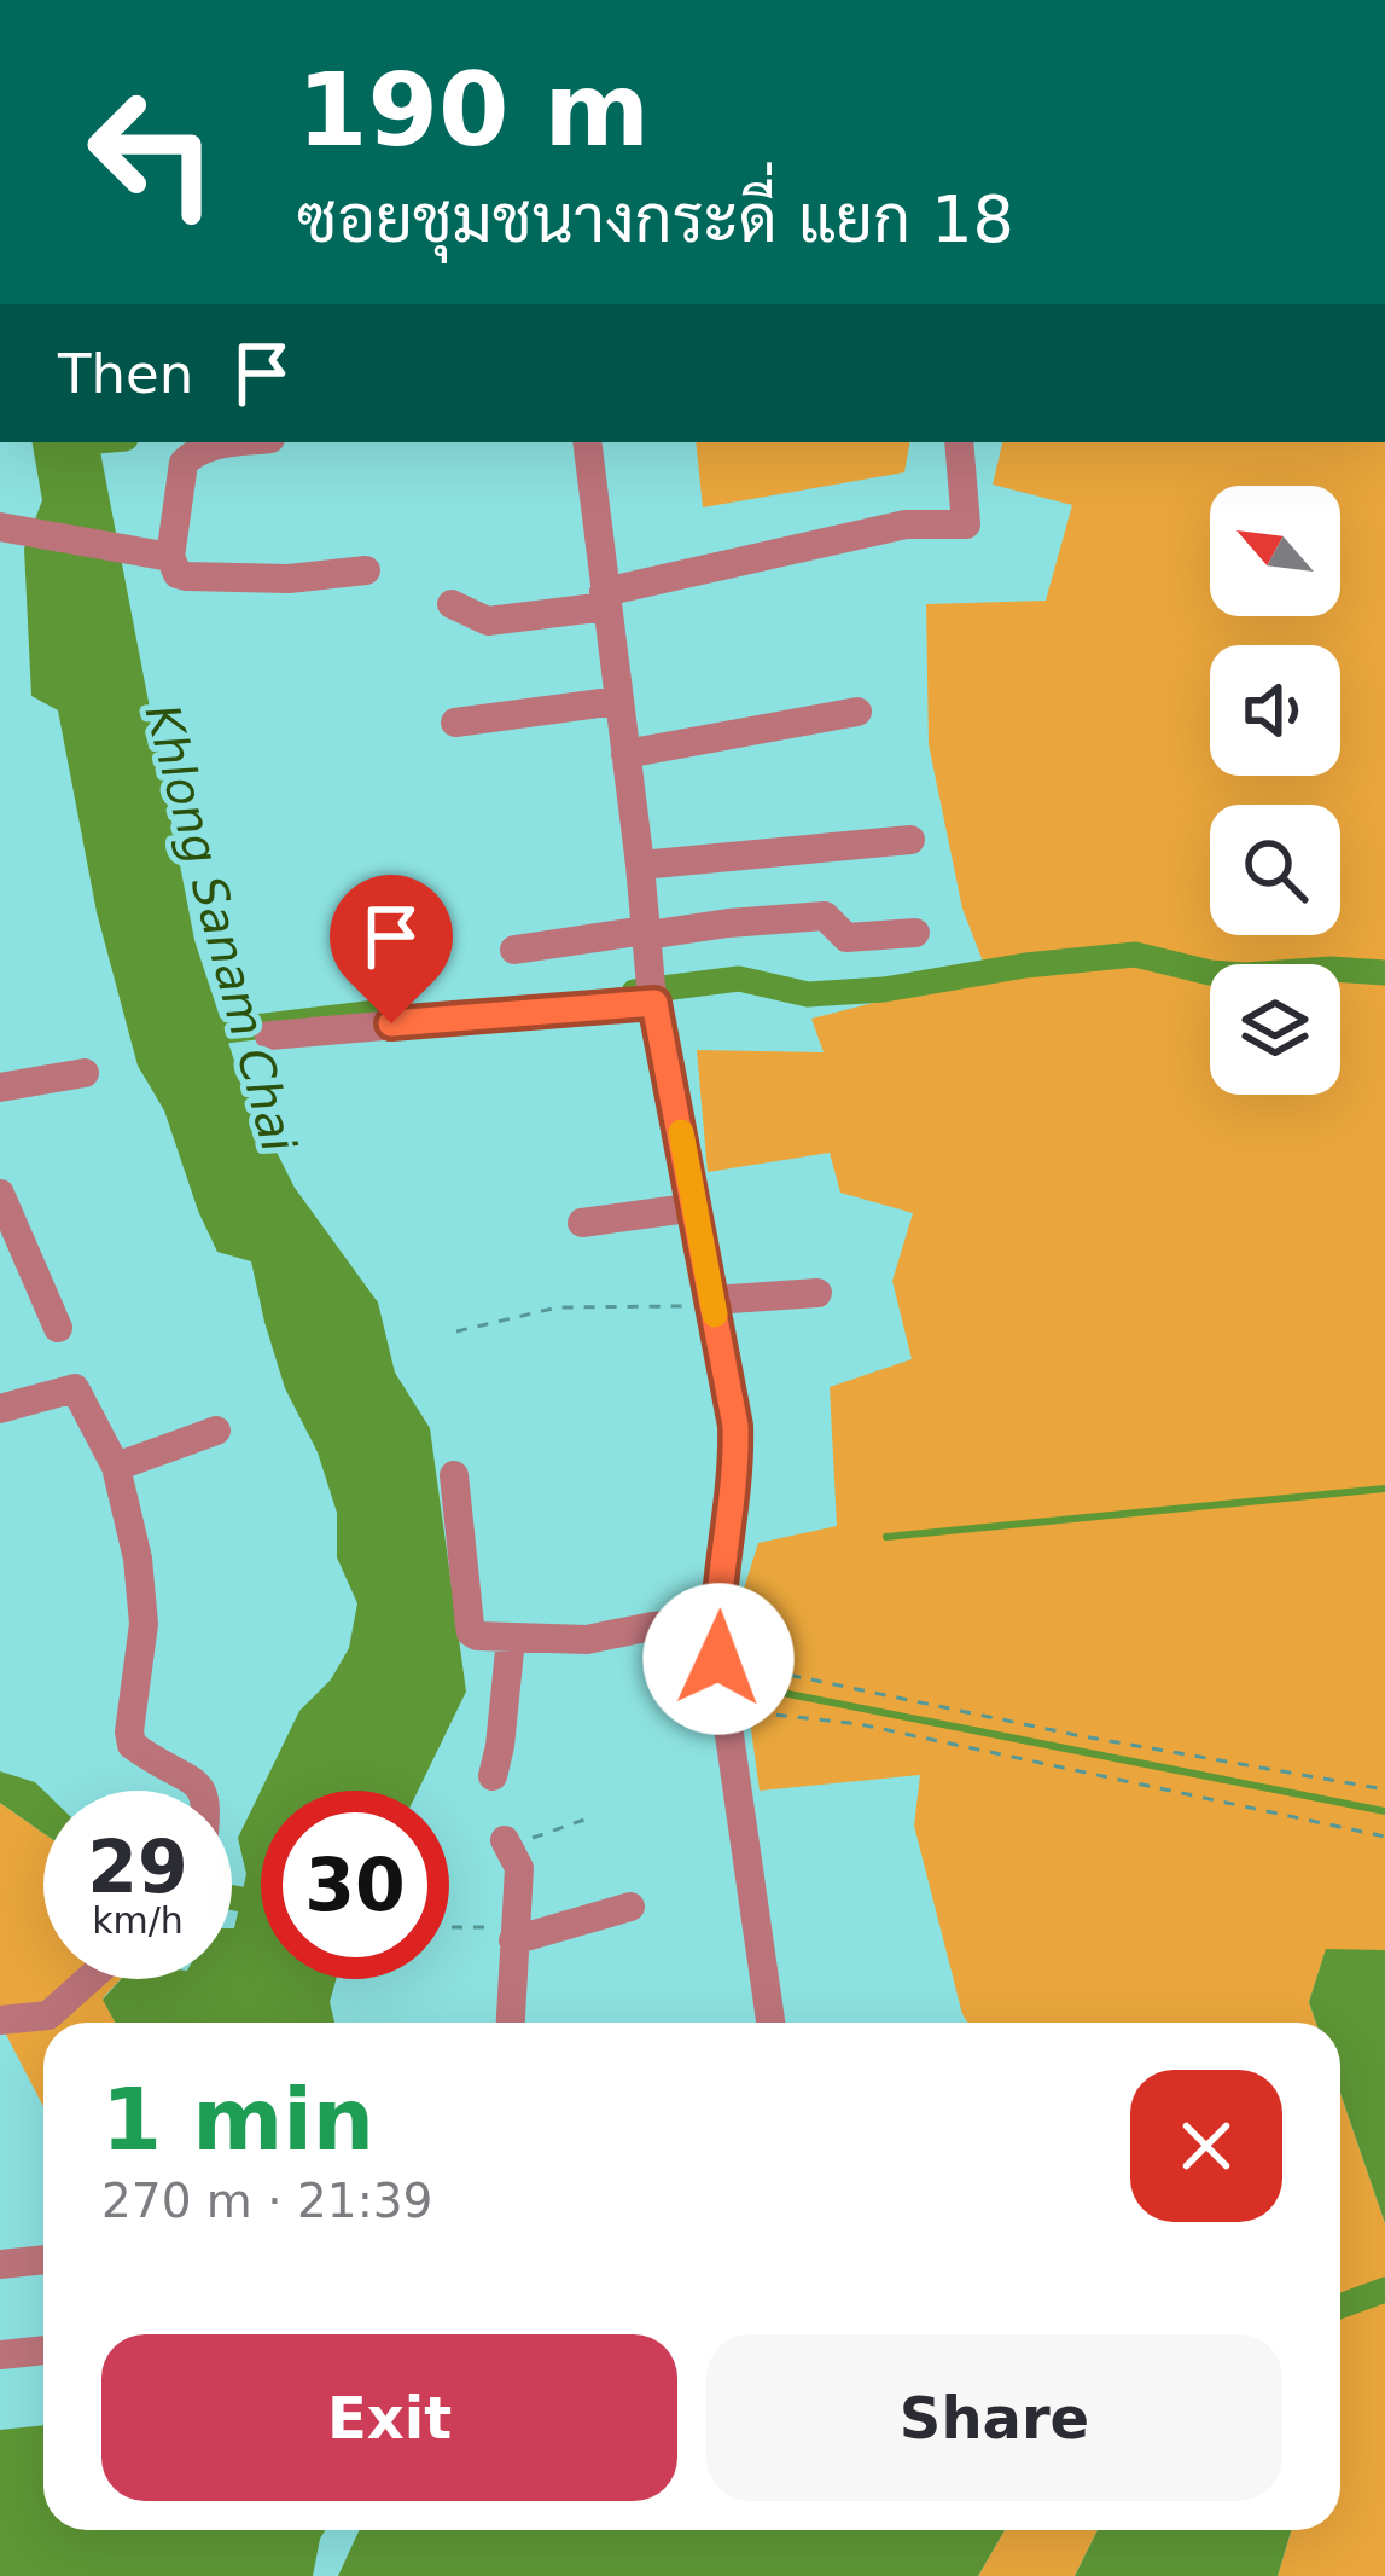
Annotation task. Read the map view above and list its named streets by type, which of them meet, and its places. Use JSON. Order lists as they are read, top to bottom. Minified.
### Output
{"water":["Khlong Sanam Chai"],"north":"top left","page":{"turn":["190 m","ซอยชุมชนางกระดี่ แยก 18"],"then":"Then","speed":"29 km/h","limit":"30","heading":["1 min","270 m · 21:39"],"buttons":["Exit","Share"]}}
